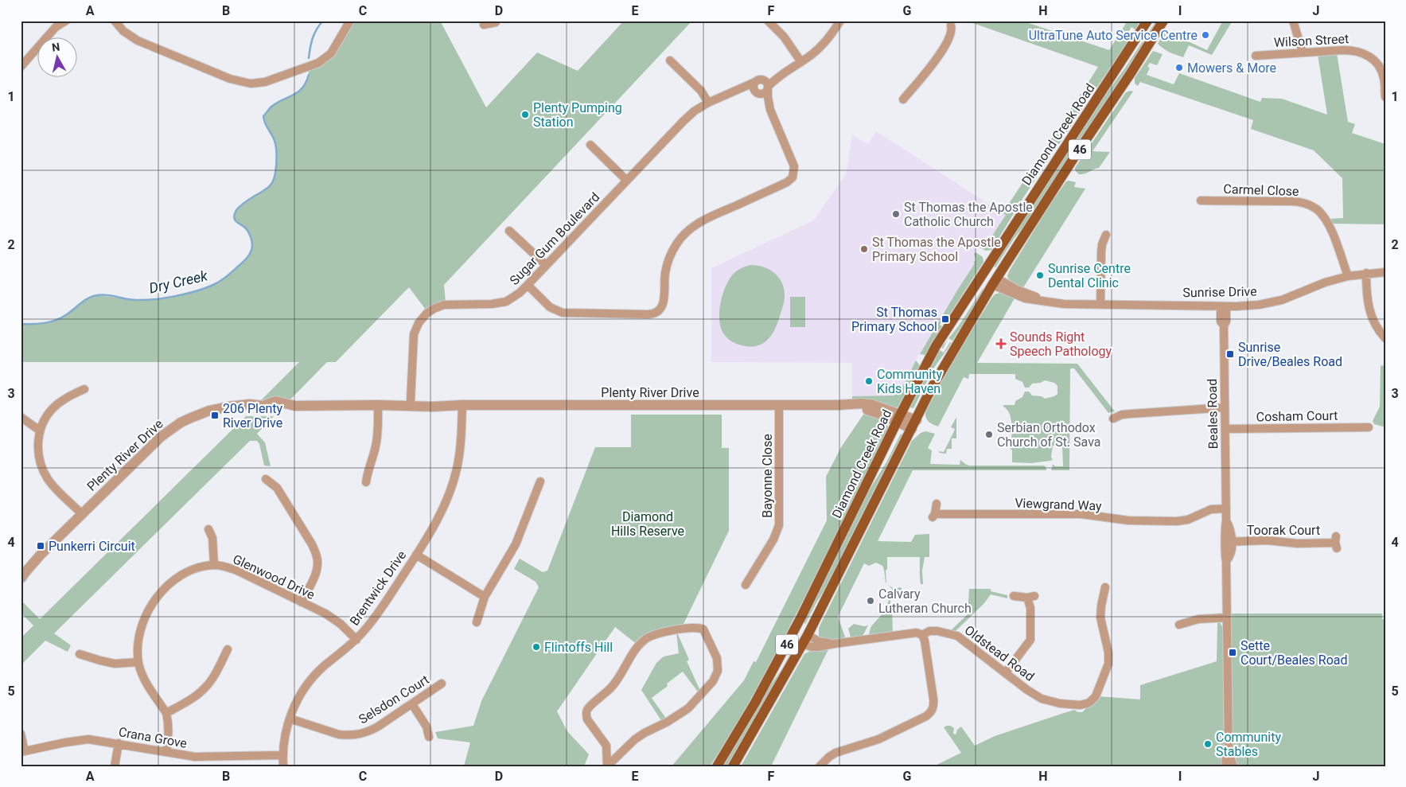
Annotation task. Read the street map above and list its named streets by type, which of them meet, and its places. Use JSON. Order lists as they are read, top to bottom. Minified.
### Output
{"streets":{"main road":["Diamond Creek Road","46","Sunrise Drive"],"street":["Wilson Street","Carmel Close","Sugar Gum Boulevard","Plenty River Drive","Beales Road","Cosham Court","Bayonne Close","Viewgrand Way","Toorak Court","Glenwood Drive","Brentwick Drive","Oldstead Road","Selsdon Court","Crana Grove"]},"crossings":[["Diamond Creek Road","Sunrise Drive"],["Diamond Creek Road","Plenty River Drive"],["Diamond Creek Road","Oldstead Road"],["Carmel Close","Sunrise Drive"],["Sugar Gum Boulevard","Plenty River Drive"],["Sunrise Drive","Beales Road"],["Plenty River Drive","Bayonne Close"],["Plenty River Drive","Brentwick Drive"],["Beales Road","Cosham Court"],["Beales Road","Viewgrand Way"],["Beales Road","Toorak Court"],["Glenwood Drive","Brentwick Drive"],["Glenwood Drive","Crana Grove"],["Brentwick Drive","Selsdon Court"],["Brentwick Drive","Crana Grove"]],"water":["Dry Creek"],"parks":["Diamond Hills Reserve"],"places":{"other":["UltraTune Auto Service Centre","Mowers & More","Plenty Pumping Station","St Thomas the Apostle Catholic Church","St Thomas the Apostle Primary School","Sunrise Centre Dental Clinic","Community Kids Haven","Serbian Orthodox Church of St. Sava","Calvary Lutheran Church","Flintoffs Hill","Community Stables"],"transit":["St Thomas Primary School","Sunrise Drive/Beales Road","206 Plenty River Drive","Punkerri Circuit","Sette Court/Beales Road"],"health":["Sounds Right Speech Pathology"]},"north":"top","grid":{"columns":["A","B","C","D","E","F","G","H","I","J"],"rows":["1","2","3","4","5"]}}
